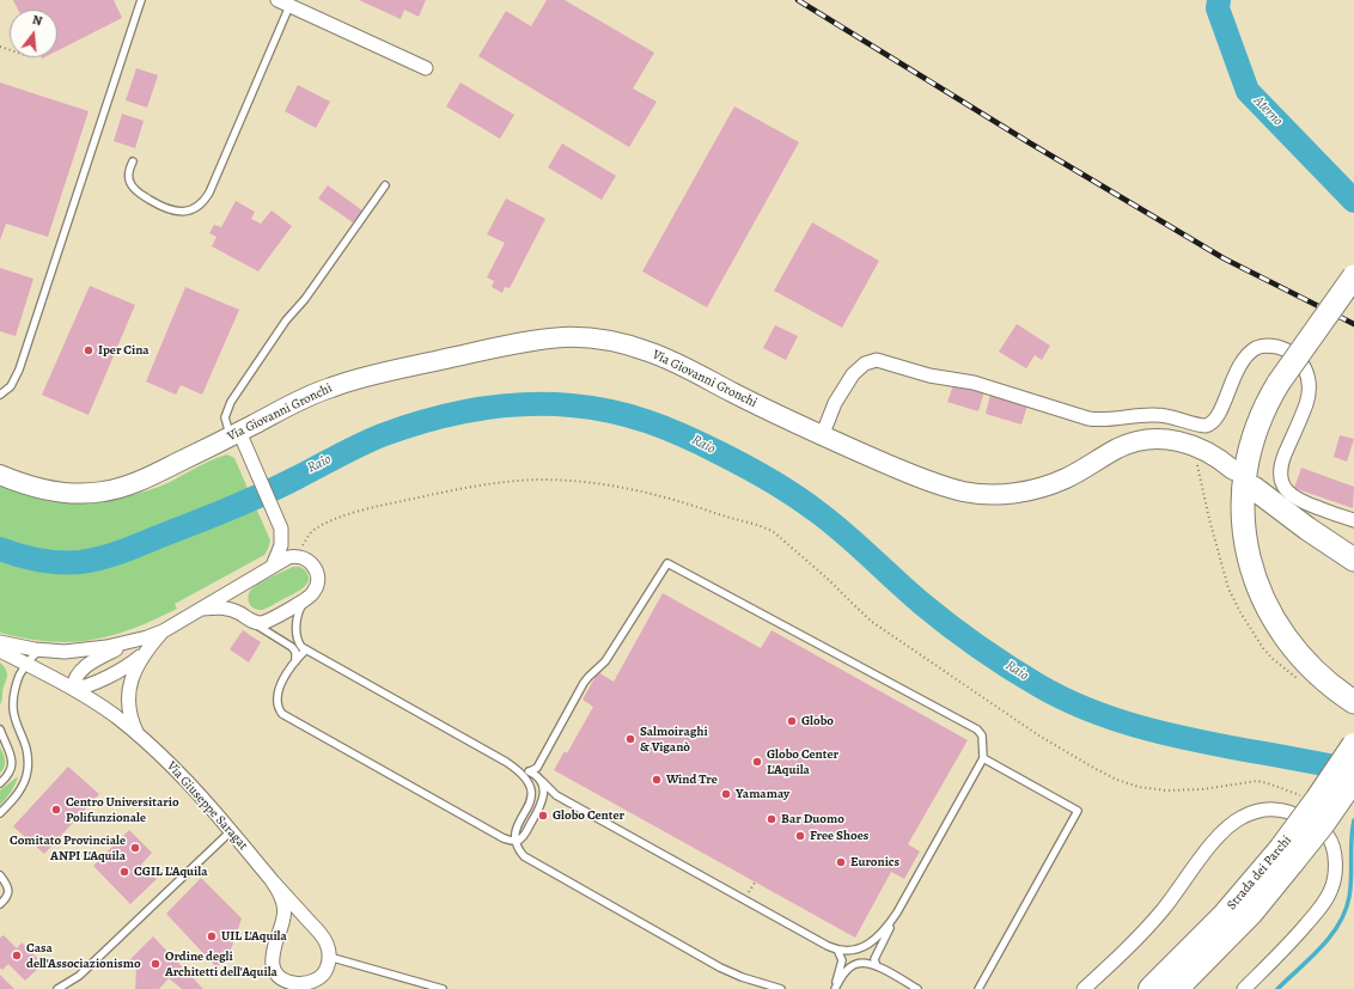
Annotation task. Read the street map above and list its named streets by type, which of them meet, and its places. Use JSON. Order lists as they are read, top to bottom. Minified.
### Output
{"streets":{"highway":["Strada dei Parchi"],"main road":["Via Giovanni Gronchi"],"street":["Via Giuseppe Saragat"]},"water":["Aterno","Raio"],"places":["Iper Cina","Globo","Salmoiraghi & Viganò","Globo Center L'Aquila","Wind Tre","Yamamay","Centro Universitario Polifunzionale","Globo Center","Bar Duomo","Free Shoes","Comitato Provinciale ANPI L'Aquila","Euronics","CGIL L'Aquila","UIL L'Aquila","Casa dell'Associazionismo","Ordine degli Architetti dell'Aquila"],"north":"top"}
